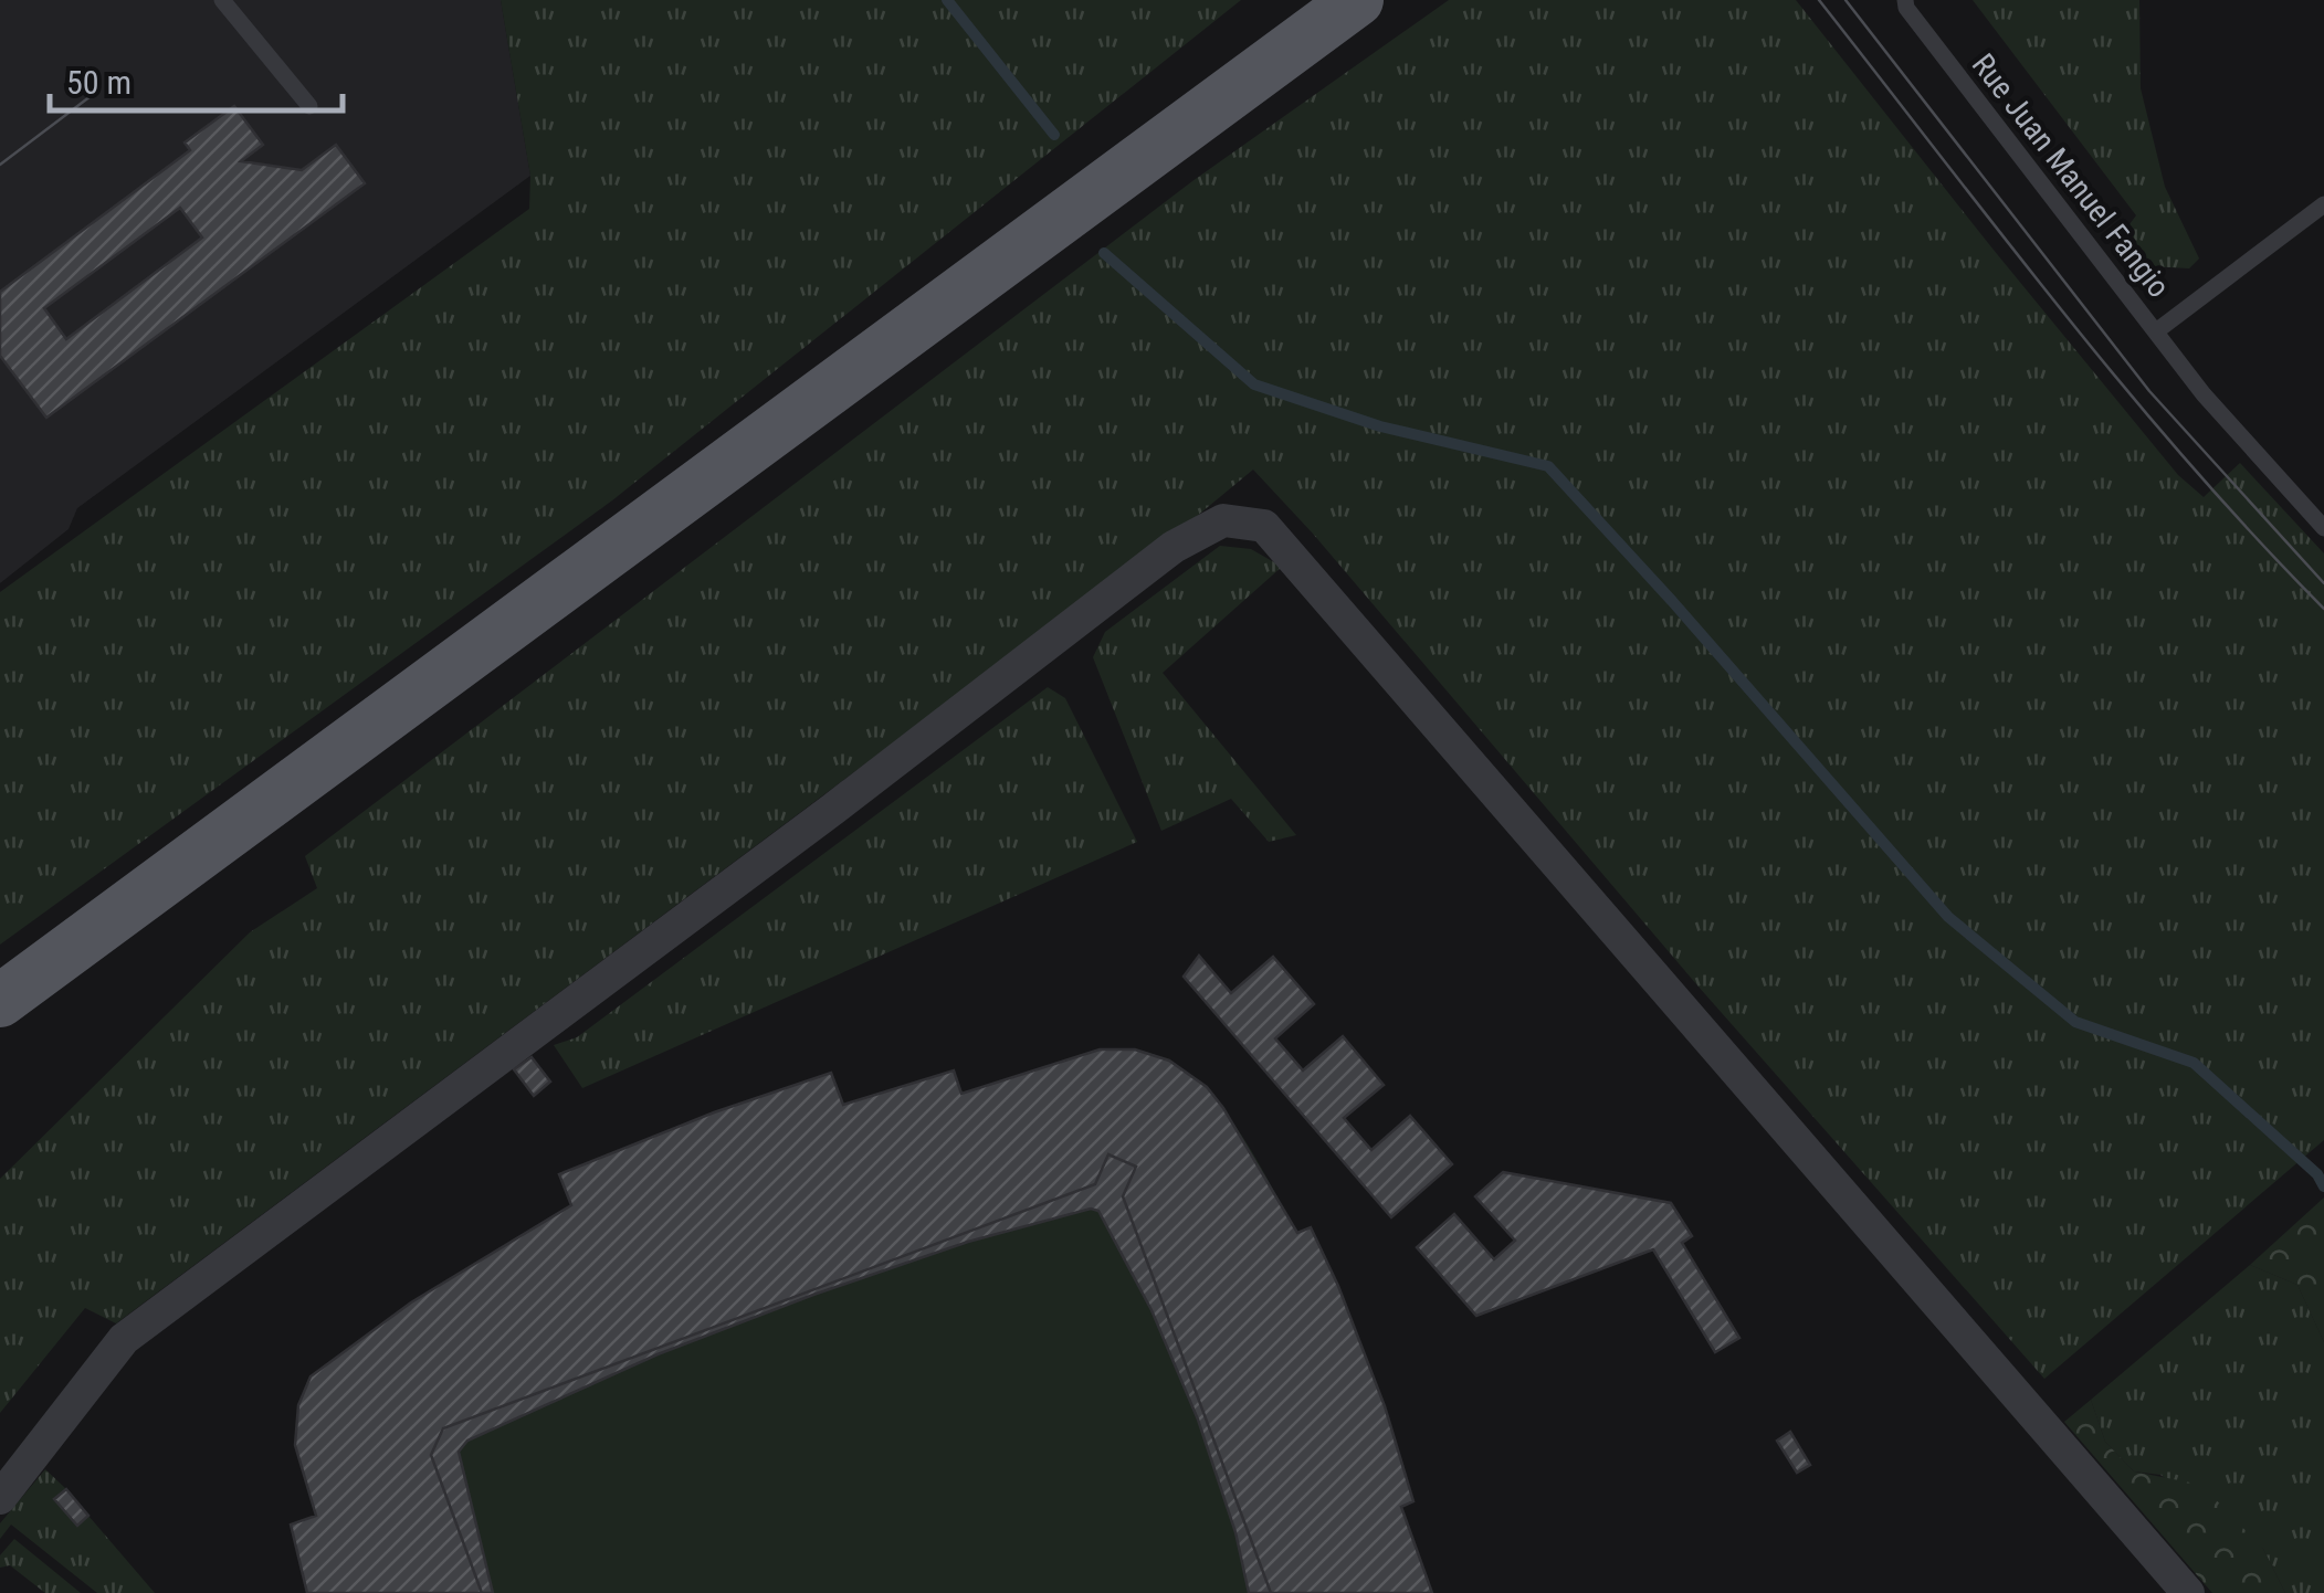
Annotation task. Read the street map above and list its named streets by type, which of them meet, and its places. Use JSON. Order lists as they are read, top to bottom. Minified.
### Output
{"streets":{"lane":["Rue Juan Manuel Fangio"]},"scale_bar":"50 m"}
